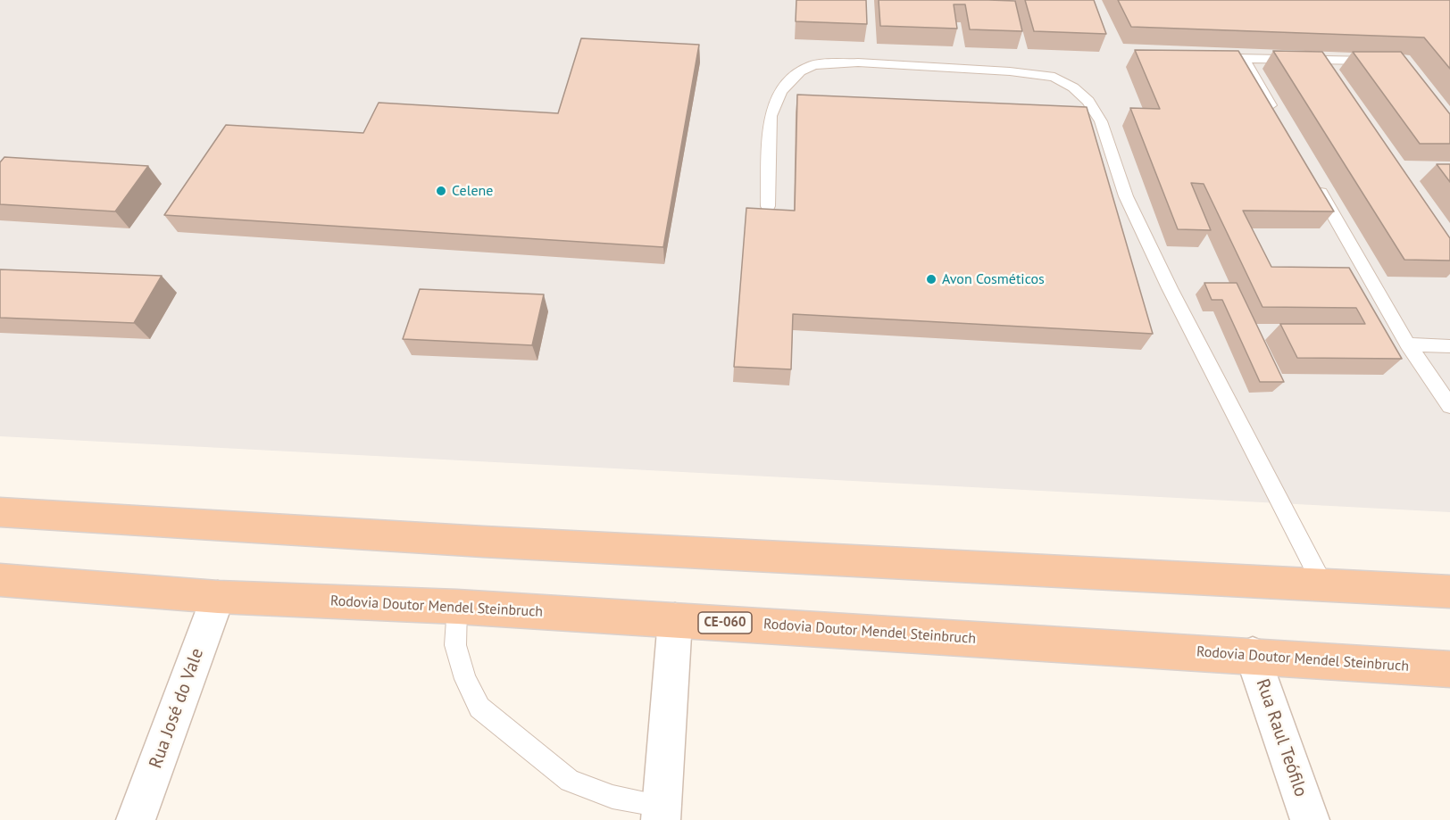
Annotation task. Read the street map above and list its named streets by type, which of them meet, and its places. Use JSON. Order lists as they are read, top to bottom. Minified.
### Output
{"streets":{"highway":["Rodovia Doutor Mendel Steinbruch","CE-060"],"street":["Rua José do Vale","Rua Raul Teófilo"]},"crossings":[["Rodovia Doutor Mendel Steinbruch","Rua José do Vale"],["Rodovia Doutor Mendel Steinbruch","Rua Raul Teófilo"]],"places":["Celene","Avon Cosméticos"]}
